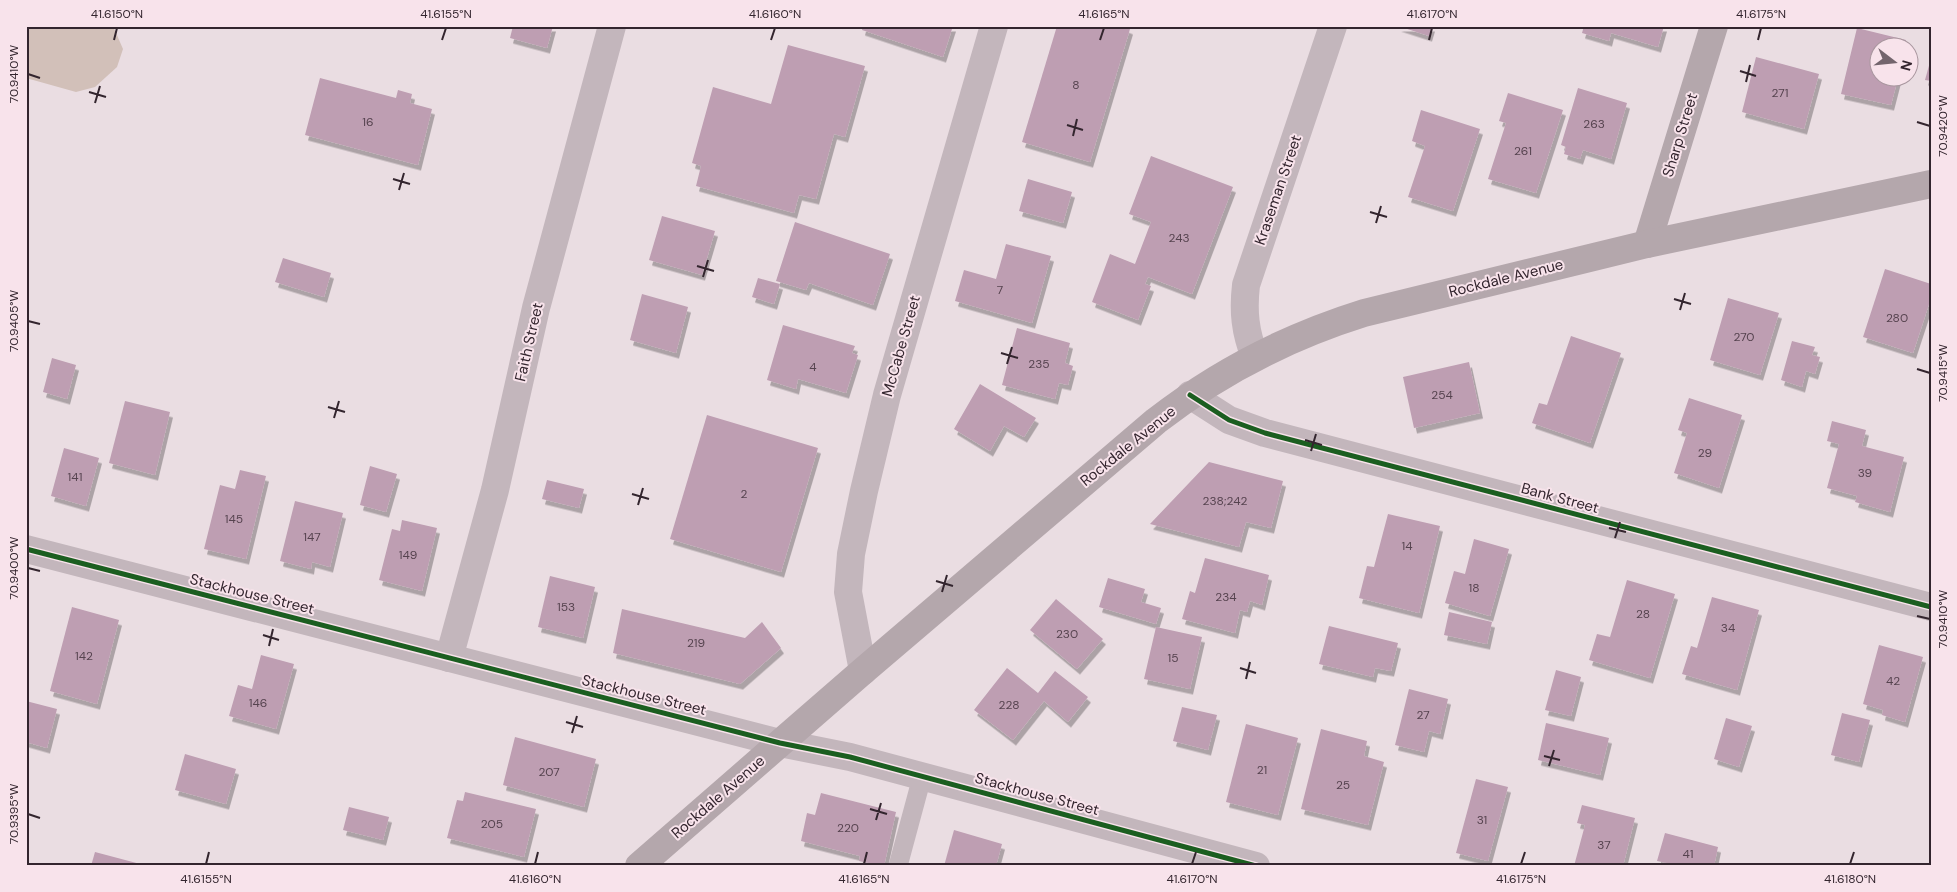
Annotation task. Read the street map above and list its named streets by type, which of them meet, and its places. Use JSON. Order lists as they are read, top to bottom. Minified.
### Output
{"streets":{"main road":["Sharp Street","Rockdale Avenue"],"street":["Kraseman Street","Faith Street","McCabe Street","Bank Street","Stackhouse Street"]},"crossings":[["Sharp Street","Rockdale Avenue"],["Kraseman Street","Rockdale Avenue"],["Rockdale Avenue","McCabe Street"],["Rockdale Avenue","Bank Street"],["Rockdale Avenue","Stackhouse Street"],["Faith Street","Stackhouse Street"]],"house_numbers":["8","271","16","263","261","243","7","280","270","235","4","254","29","39","141","2","238;242","145","147","14","149","18","234","153","28","34","230","219","142","15","42","146","228","27","21","207","25","31","205","220","37","41"],"north":"right","coordinates":["41.6150°N","41.6155°N","41.6160°N","41.6165°N","41.6170°N","41.6175°N","70.9410°W","70.9420°W","70.9405°W","70.9415°W","70.9400°W","70.9395°W","41.6180°N"]}
